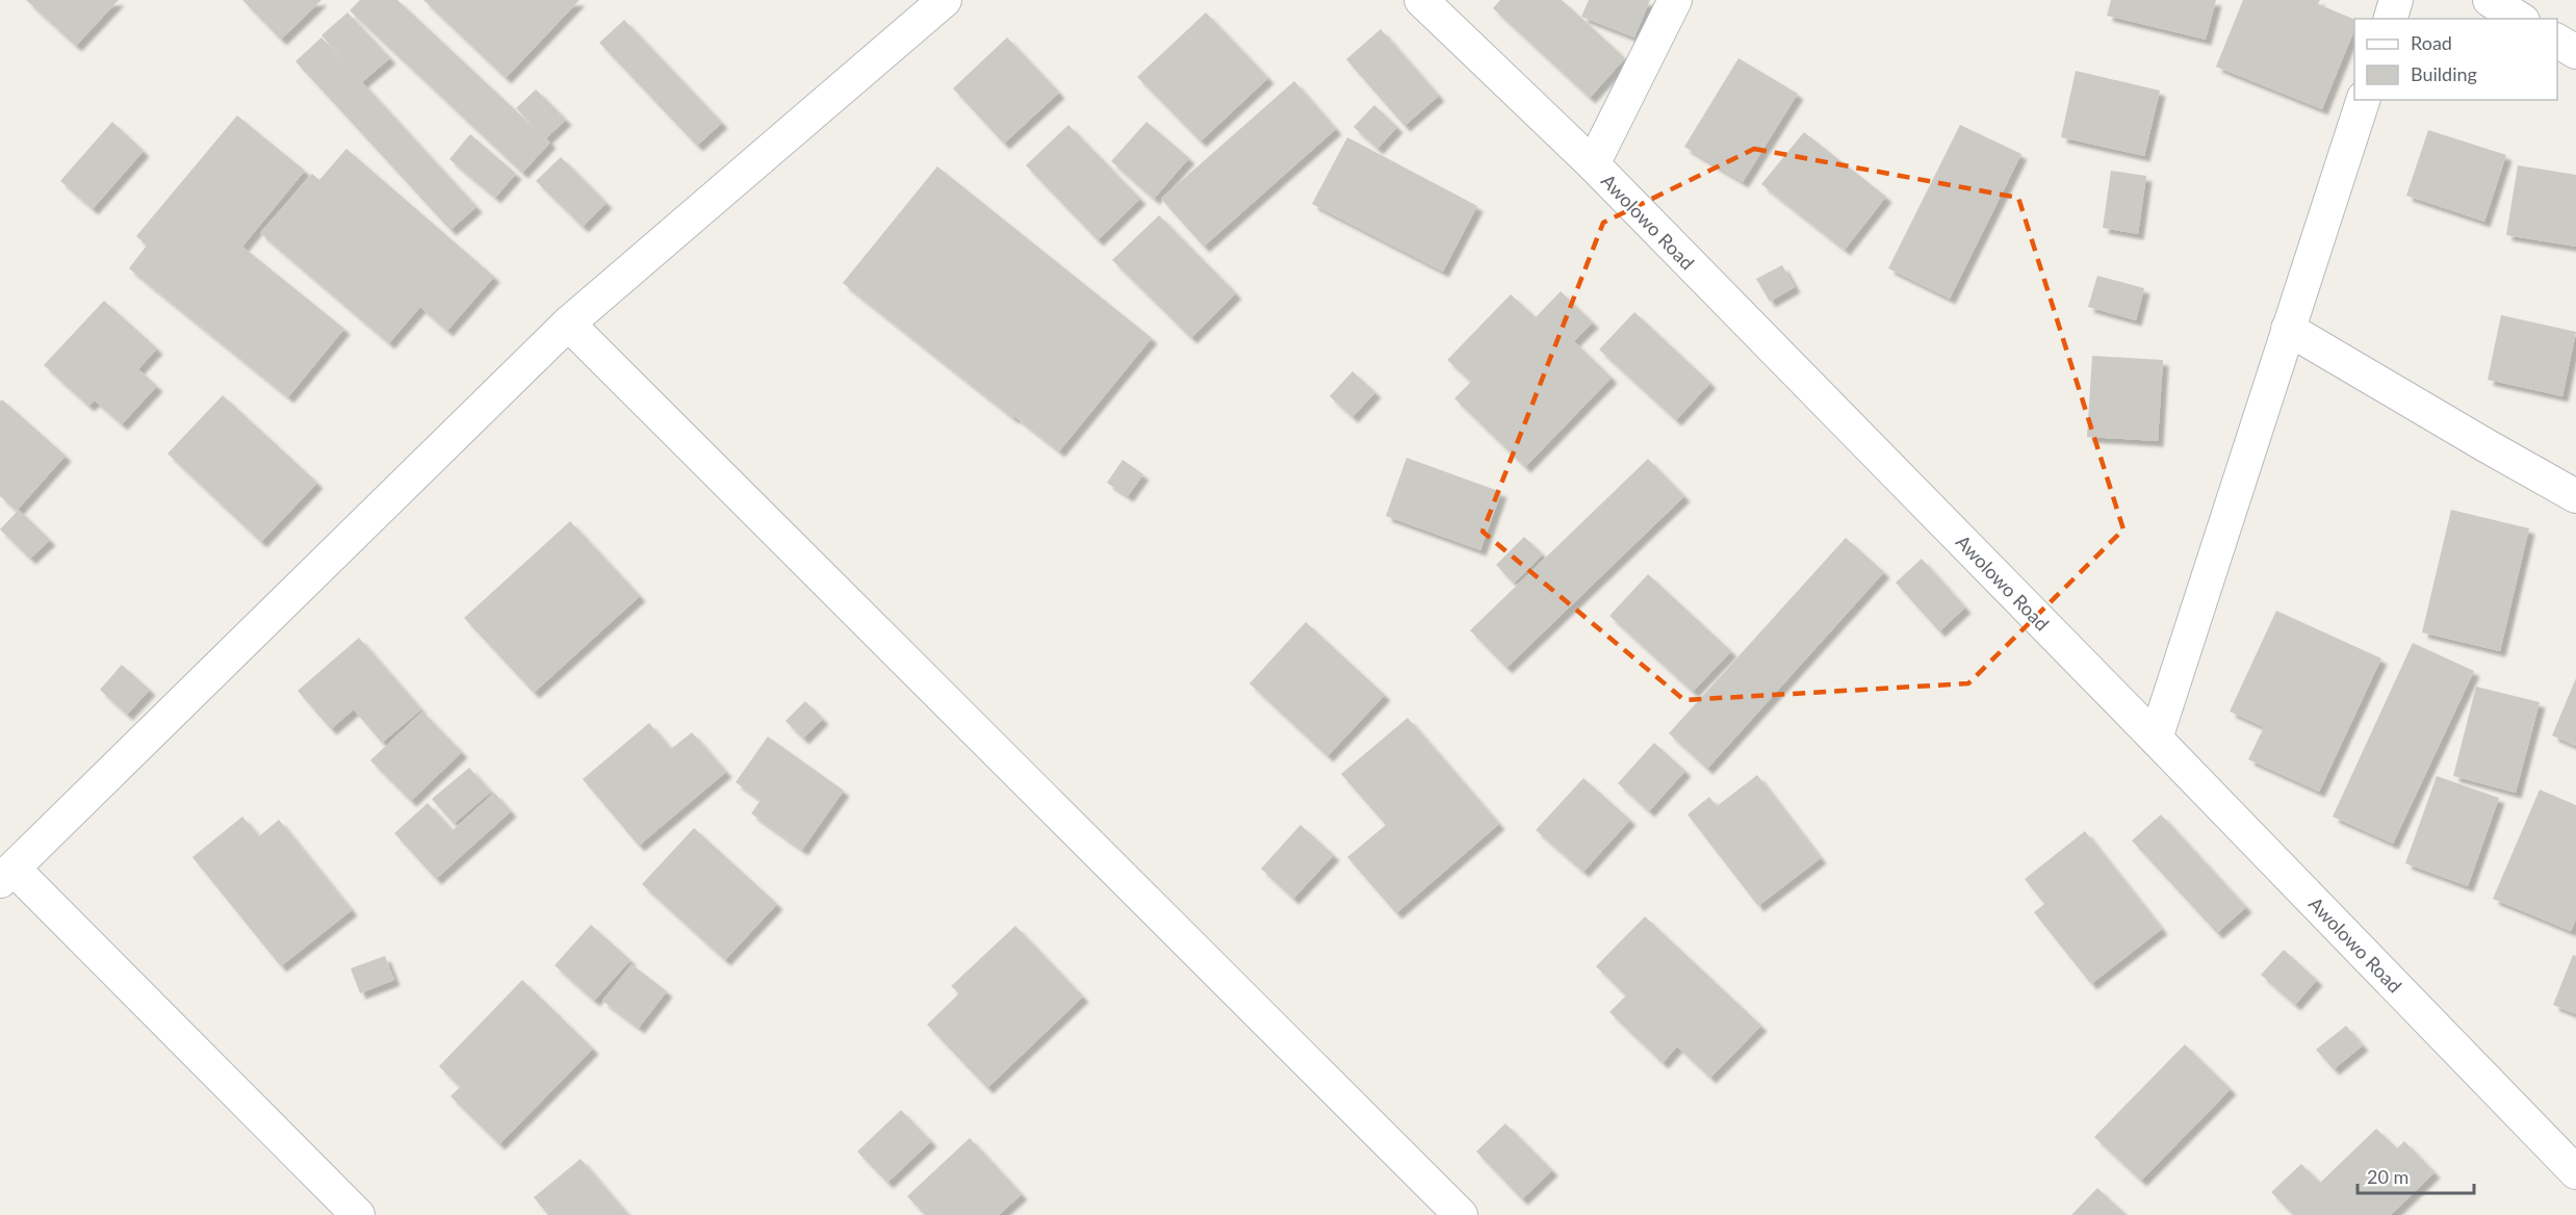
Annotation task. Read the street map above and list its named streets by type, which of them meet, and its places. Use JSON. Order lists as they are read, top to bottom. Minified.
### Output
{"streets":{"street":["Awolowo Road"]},"legend":["Road","Building"],"scale_bar":"20 m"}
